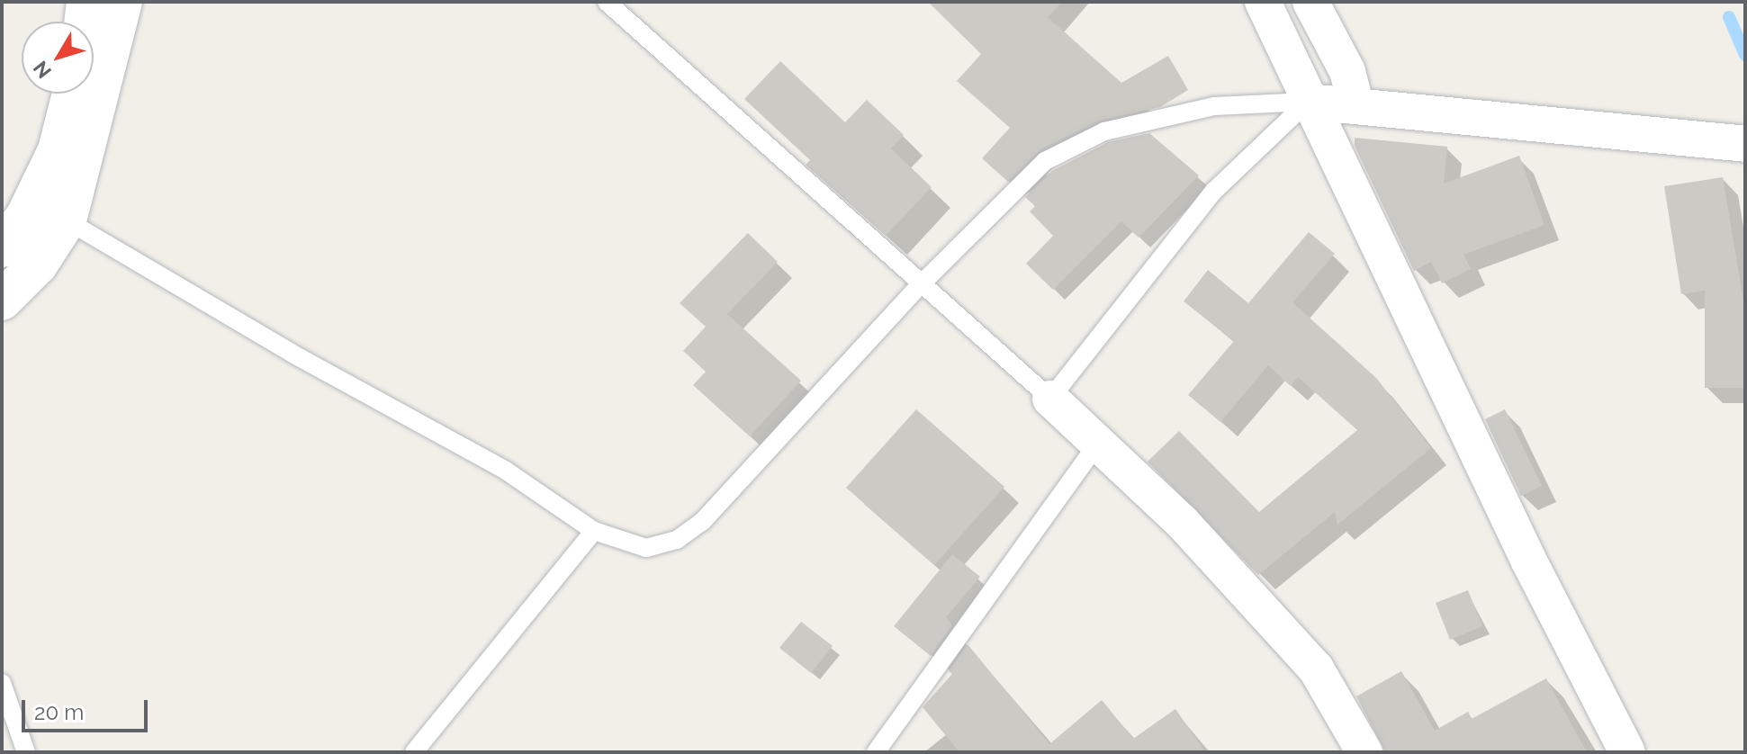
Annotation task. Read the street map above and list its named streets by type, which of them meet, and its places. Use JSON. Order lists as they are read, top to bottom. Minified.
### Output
{"scale_bar":"20 m","north":"bottom left"}
